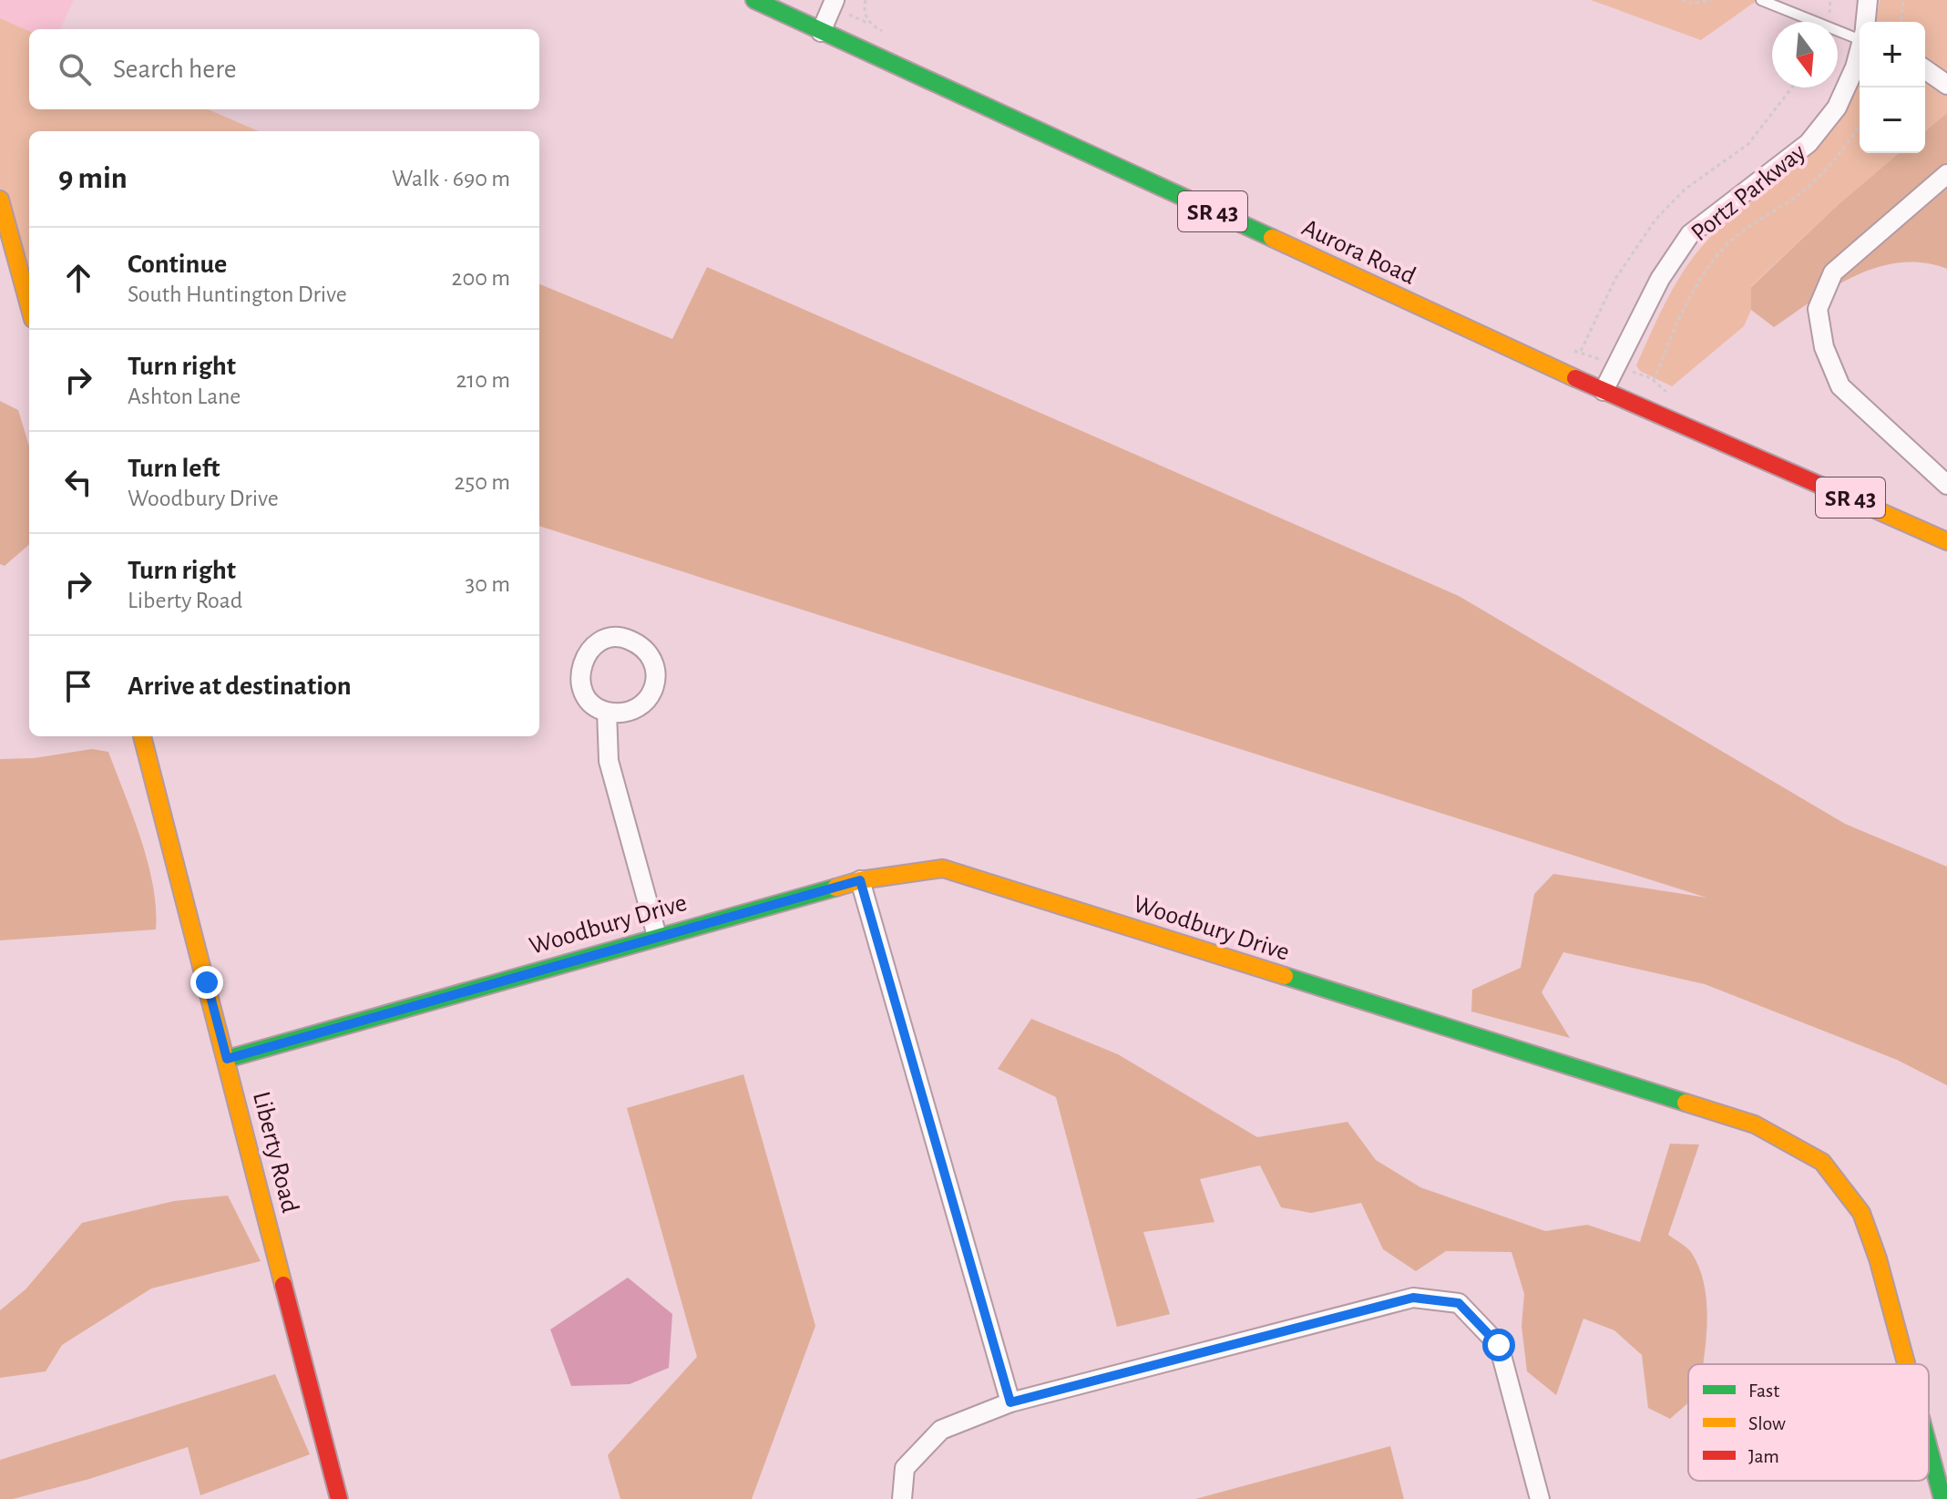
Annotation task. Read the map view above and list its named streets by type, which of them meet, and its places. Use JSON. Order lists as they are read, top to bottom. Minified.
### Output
{"streets":{"street":["Portz Parkway","SR 43","Aurora Road","Woodbury Drive","Liberty Road"]},"crossings":[["Portz Parkway","Aurora Road"],["Woodbury Drive","Liberty Road"]],"legend":["Fast","Slow","Jam"],"north":"bottom","page":{"map_buttons":["+","−"],"search":"Search here","heading":["9 min","Walk · 690 m"],"list":[["Continue","South Huntington Drive","200 m"],["Turn right","Ashton Lane","210 m"],["Turn left","Woodbury Drive","250 m"],["Turn right","Liberty Road","30 m"],"Arrive at destination"]}}
